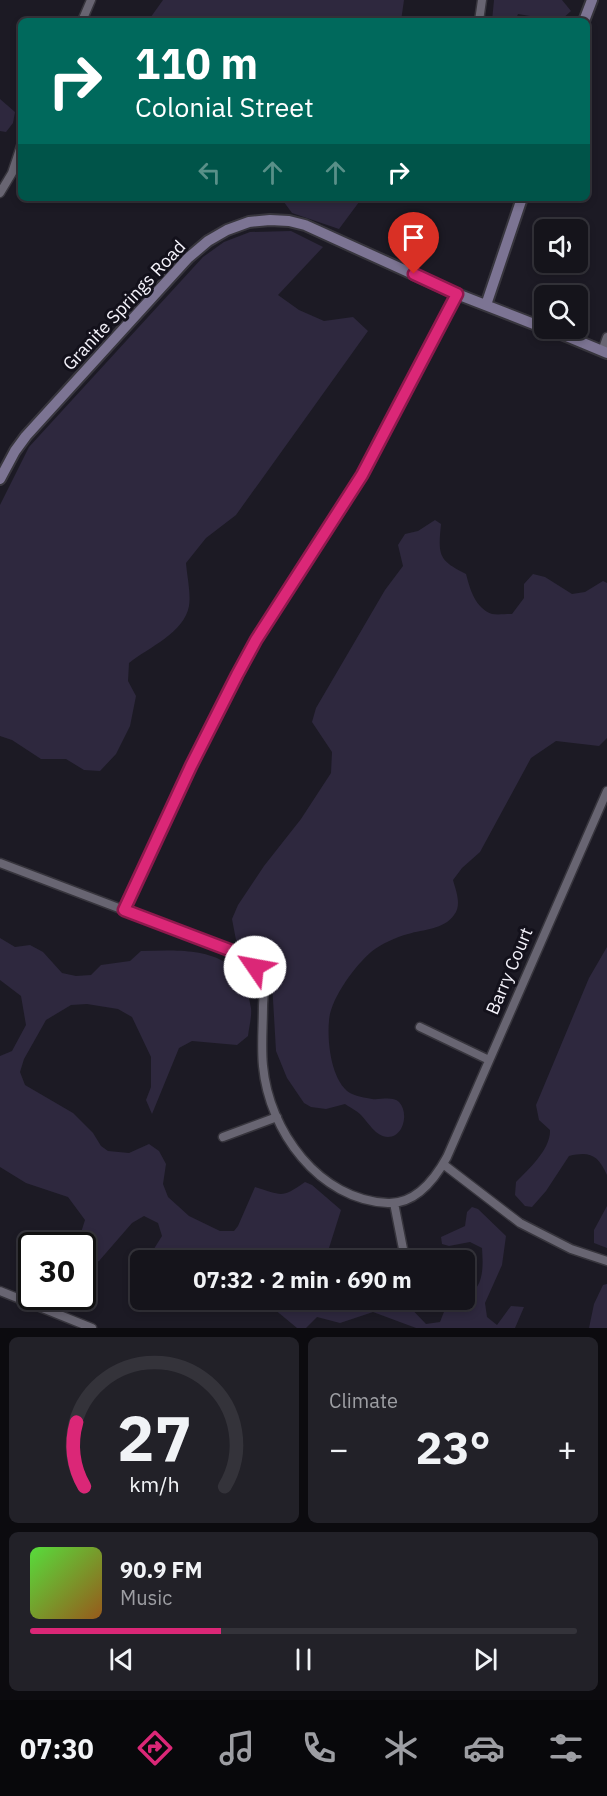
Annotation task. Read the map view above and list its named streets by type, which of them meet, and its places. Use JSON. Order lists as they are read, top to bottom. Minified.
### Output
{"streets":{"street":["Granite Springs Road","Barry Court"]},"page":{"turn":["110 m","Colonial Street"],"limit":"30","trip":"07:32 · 2 min · 690 m","tile":"Climate","heat":["−","23°","+"],"song":["90.9 FM","Music"],"tabs":"07:30","gauge":["27","km/h"]}}
